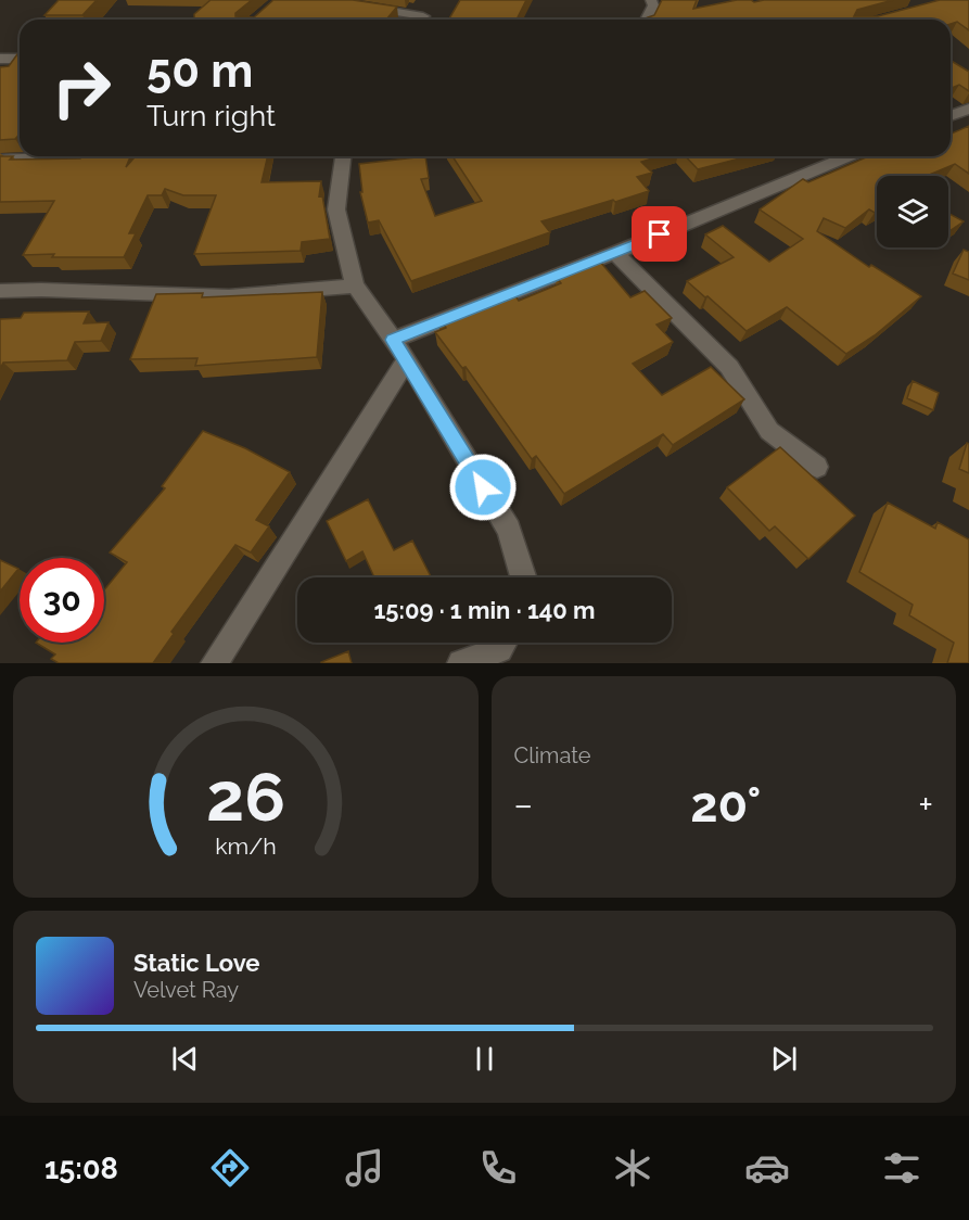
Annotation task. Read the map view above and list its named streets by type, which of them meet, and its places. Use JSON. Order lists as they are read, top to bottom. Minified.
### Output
{"page":{"turn":["50 m","Turn right"],"limit":"30","trip":"15:09 · 1 min · 140 m","tile":"Climate","heat":["−","20°","+"],"song":["Static Love","Velvet Ray"],"tabs":"15:08","gauge":["26","km/h"]}}
